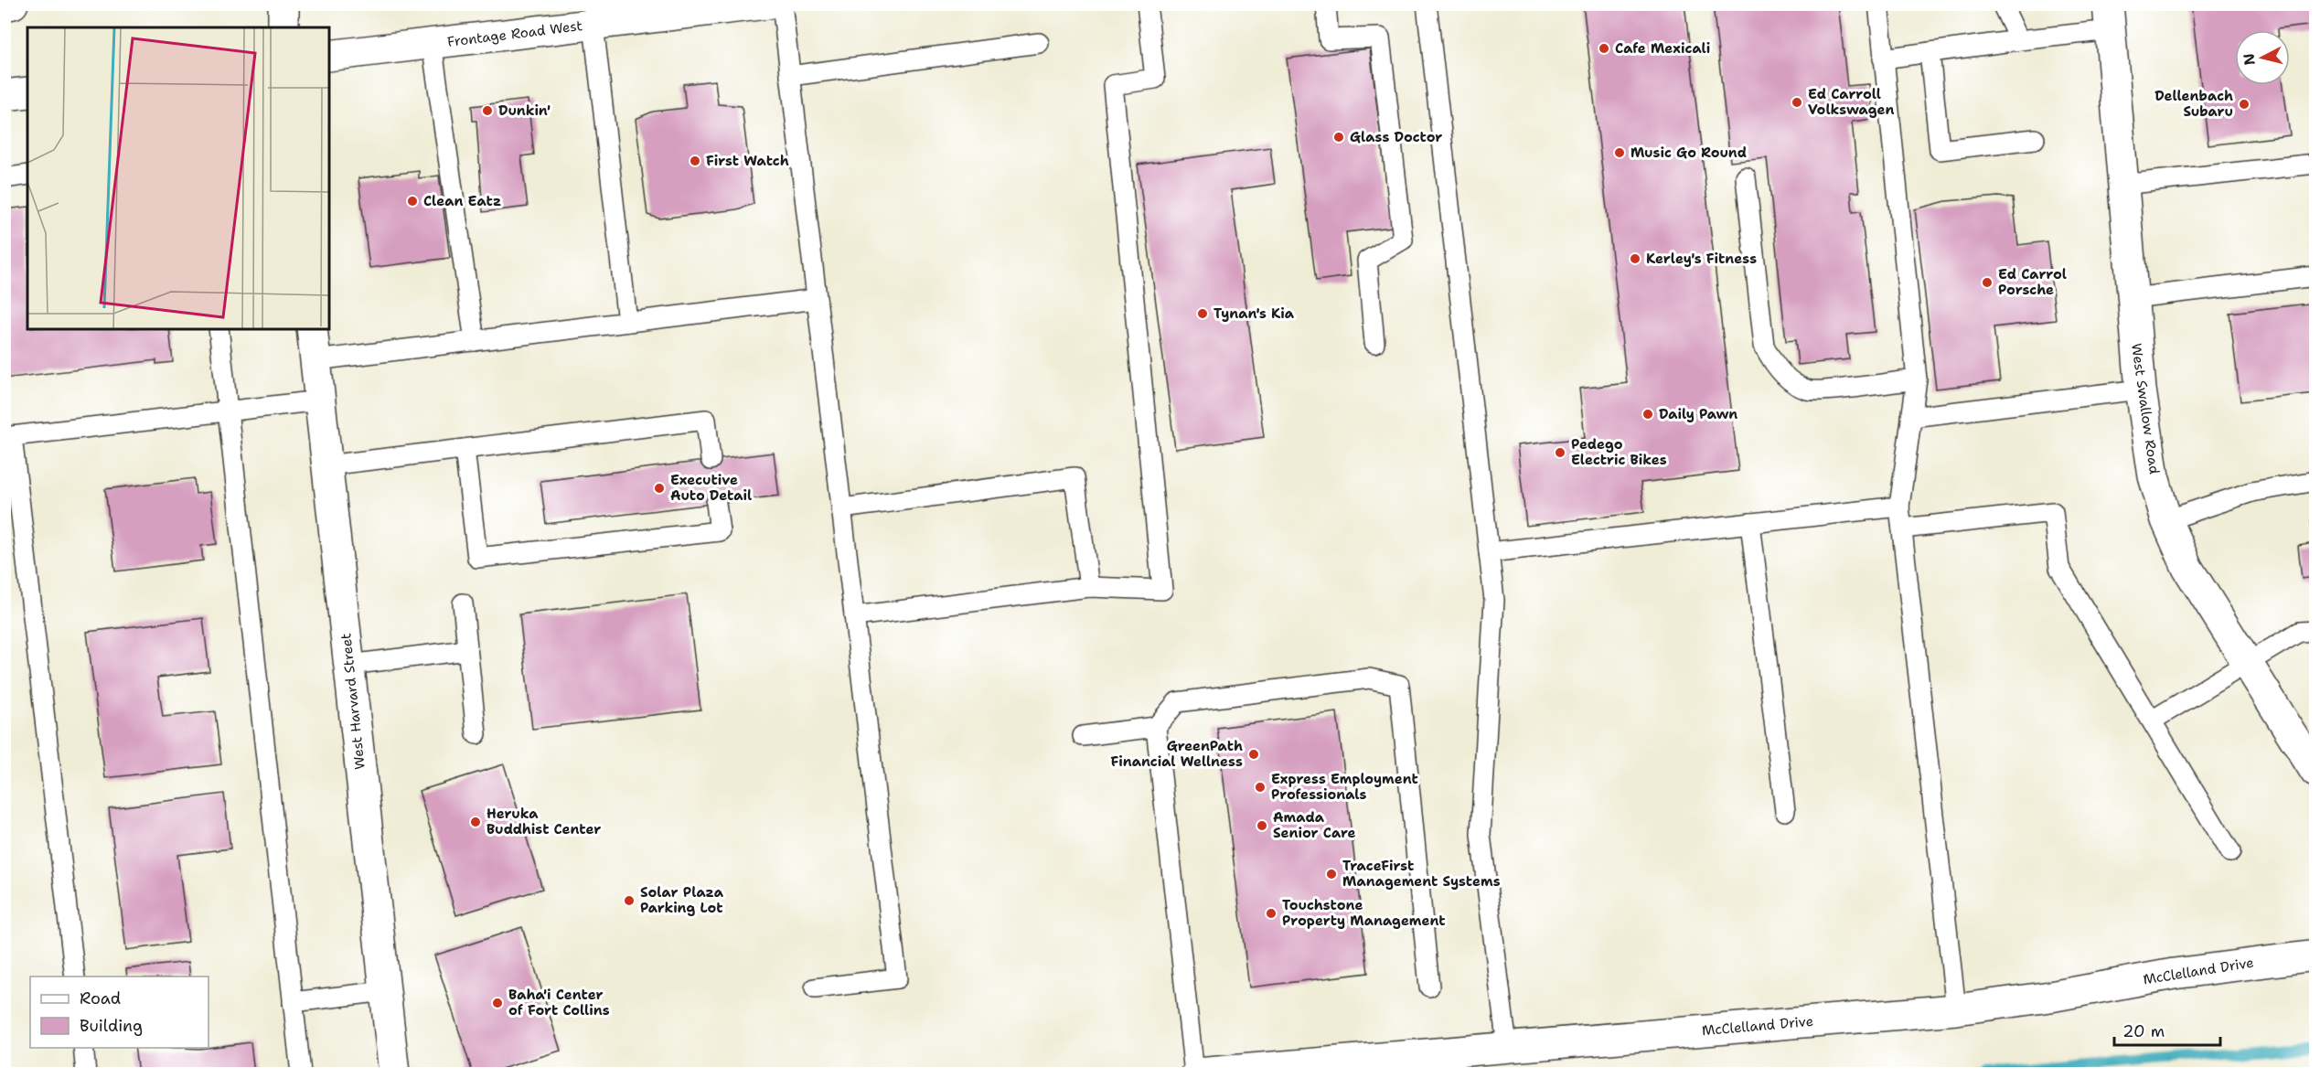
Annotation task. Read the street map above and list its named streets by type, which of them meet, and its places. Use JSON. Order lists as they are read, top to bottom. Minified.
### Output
{"streets":{"main road":["Frontage Road West","West Swallow Road","West Harvard Street","McClelland Drive"]},"places":["Cafe Mexicali","Ed Carroll Volkswagen","Dellenbach Subaru","Dunkin'","Glass Doctor","Music Go Round","First Watch","Clean Eatz","Kerley's Fitness","Ed Carrol Porsche","Tynan's Kia","Daily Pawn","Pedego Electric Bikes","Executive Auto Detail","GreenPath Financial Wellness","Express Employment Professionals","Heruka Buddhist Center","Amada Senior Care","TraceFirst Management Systems","Solar Plaza Parking Lot","Touchstone Property Management","Baha'i Center of Fort Collins"],"legend":["Road","Building"],"scale_bar":"20 m","north":"left"}
